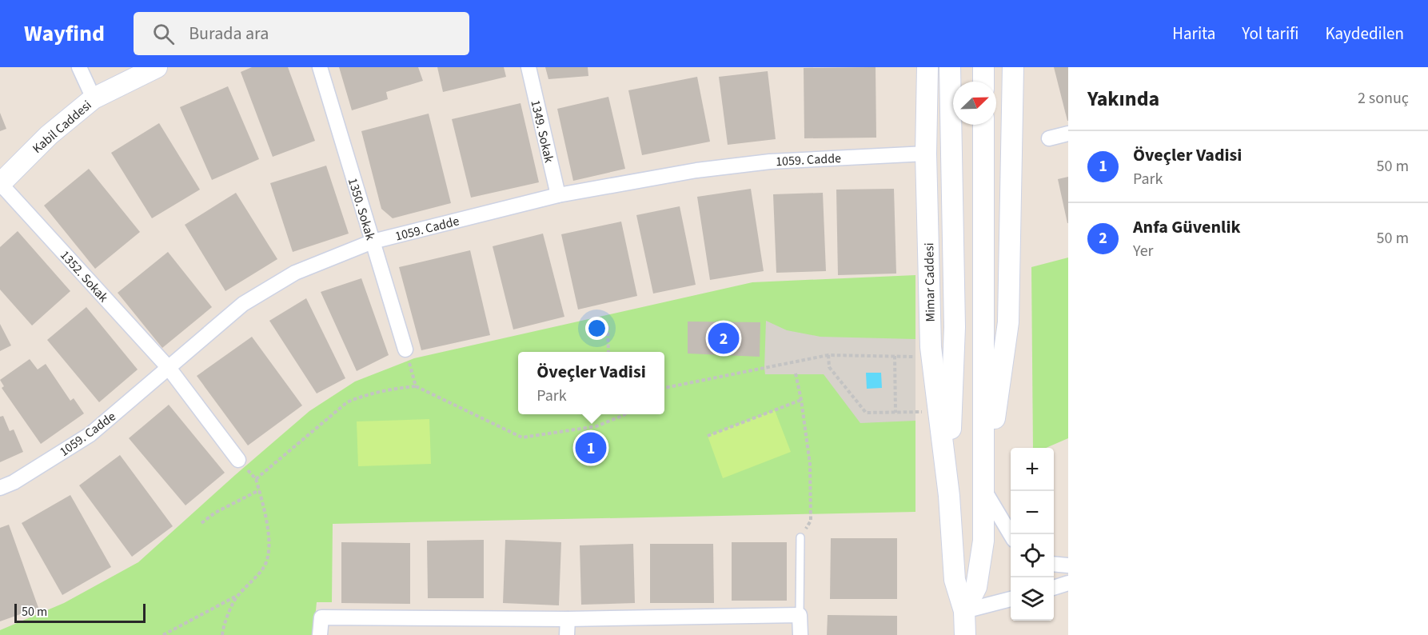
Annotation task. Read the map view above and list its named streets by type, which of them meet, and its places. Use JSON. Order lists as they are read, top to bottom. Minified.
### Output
{"streets":{"main road":["Kabil Caddesi","Mimar Caddesi"],"street":["1349. Sokak","1059. Cadde","1350. Sokak","1352. Sokak"]},"crossings":[["Kabil Caddesi","1352. Sokak"],["1349. Sokak","1059. Cadde"],["1059. Cadde","1350. Sokak"],["1059. Cadde","1352. Sokak"],["1059. Cadde","Mimar Caddesi"]],"scale_bar":"50 m","north":"top right","page":{"header":"Wayfind","search":"Burada ara","nav":["Harita","Yol tarifi","Kaydedilen"],"heading":["Yakında","2 sonuç"],"list":[{"mark":"1","name":"Öveçler Vadisi","note":"Park","value":"50 m"},{"mark":"2","name":"Anfa Güvenlik","note":"Yer","value":"50 m"}],"pins":["2","1"],"popup":["Öveçler Vadisi","Park"],"map_buttons":["+","−"],"scale":"50 m"}}
